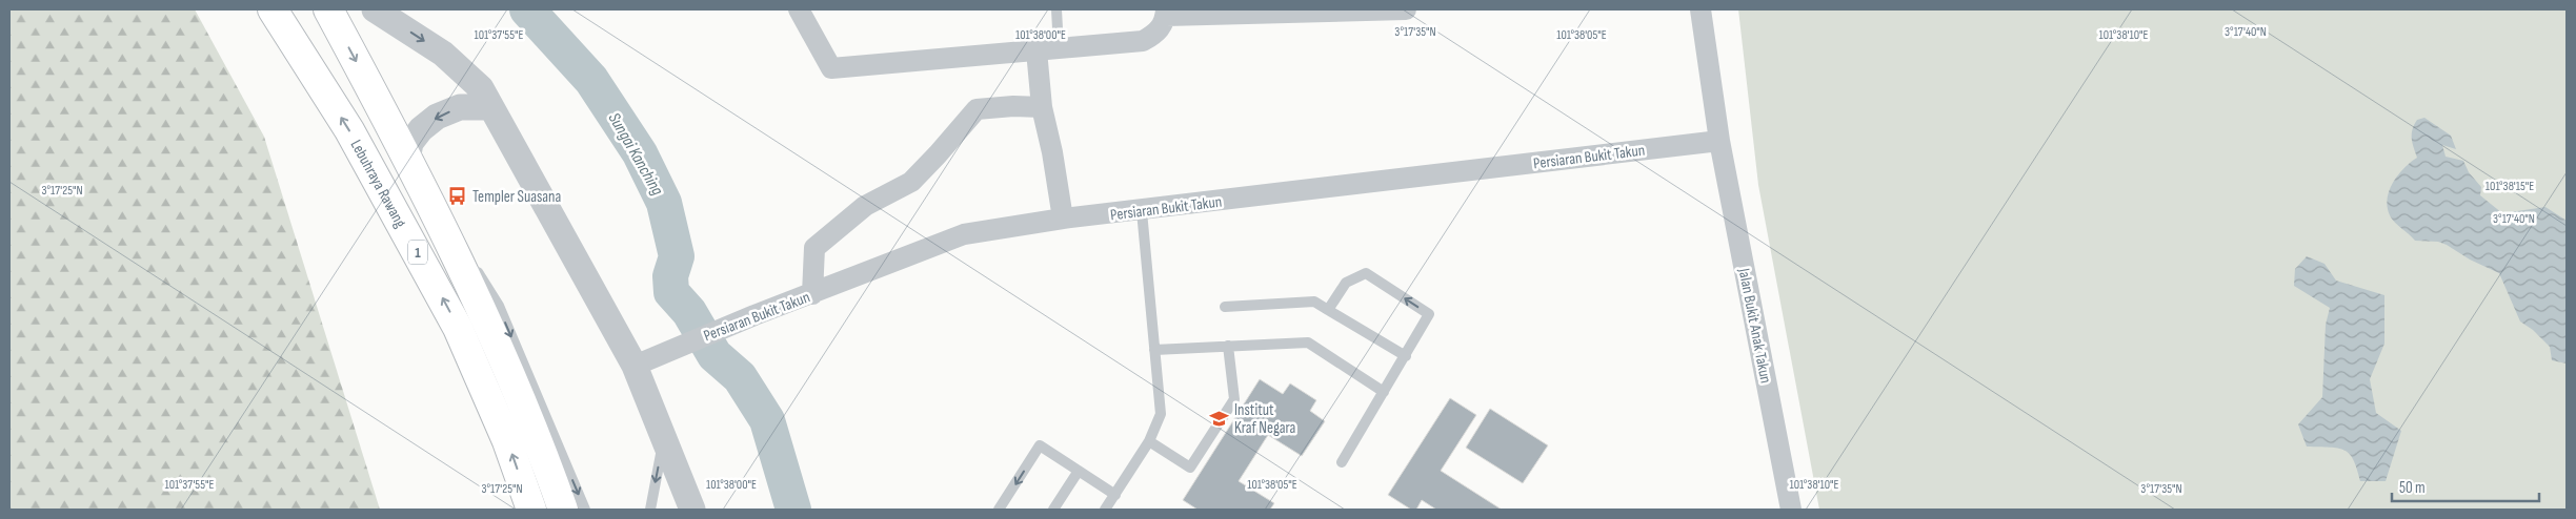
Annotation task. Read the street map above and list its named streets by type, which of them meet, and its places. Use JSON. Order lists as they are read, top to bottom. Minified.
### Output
{"streets":{"highway":["Lebuhraya Rawang","1"],"street":["Persiaran Bukit Takun","Jalan Bukit Anak Takun"]},"crossings":[["Persiaran Bukit Takun","Jalan Bukit Anak Takun"]],"water":["Sungai Kanching"],"places":{"bus stop":["Templer Suasana"],"school or university":["Institut Kraf Negara"]},"scale_bar":"50 m","coordinates":["3°17'35\"N","3°17'40\"N","101°38'10\"E","101°37'55\"E","101°38'00\"E","101°38'05\"E","101°38'15\"E","3°17'25\"N"]}
